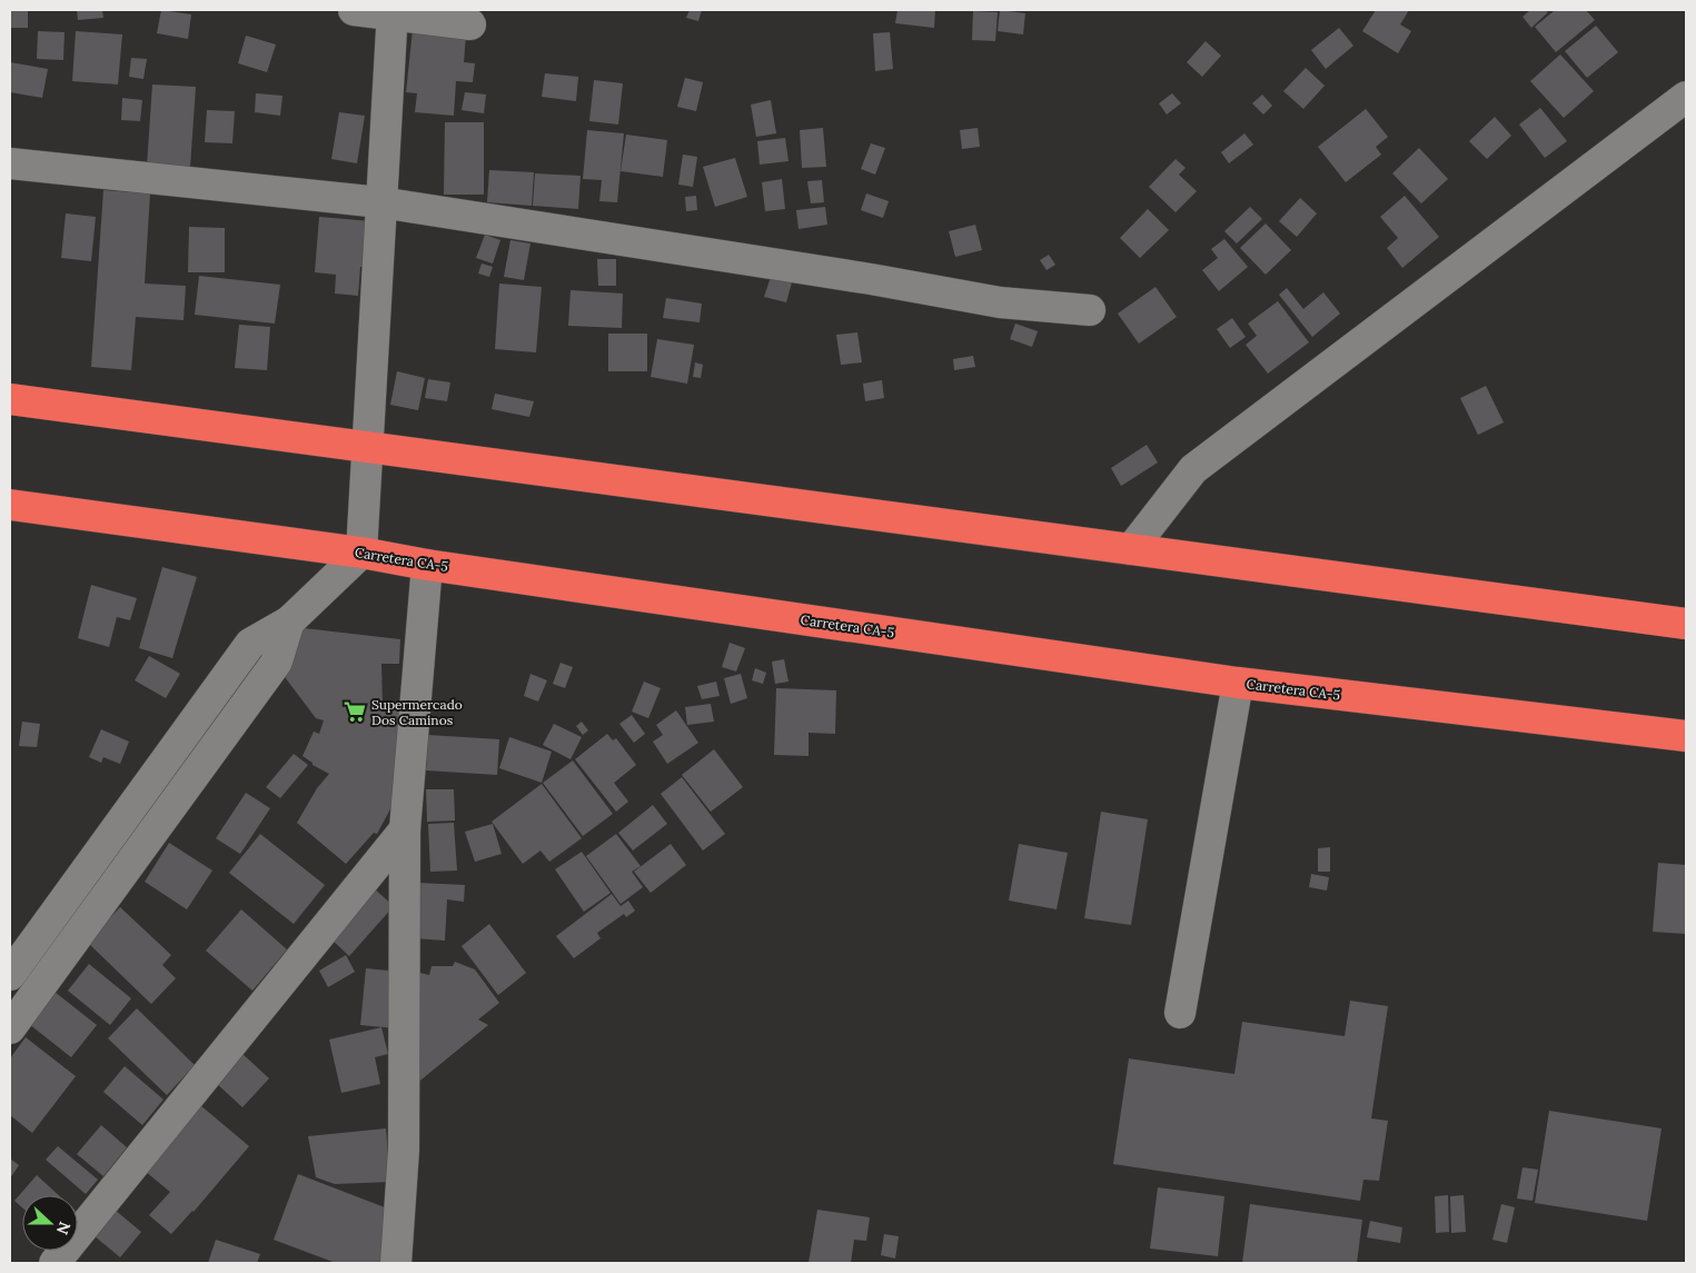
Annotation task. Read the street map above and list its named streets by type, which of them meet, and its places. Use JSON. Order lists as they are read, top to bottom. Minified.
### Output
{"streets":{"highway":["Carretera CA-5"]},"places":{"supermarket":["Supermercado Dos Caminos"]},"north":"right"}
